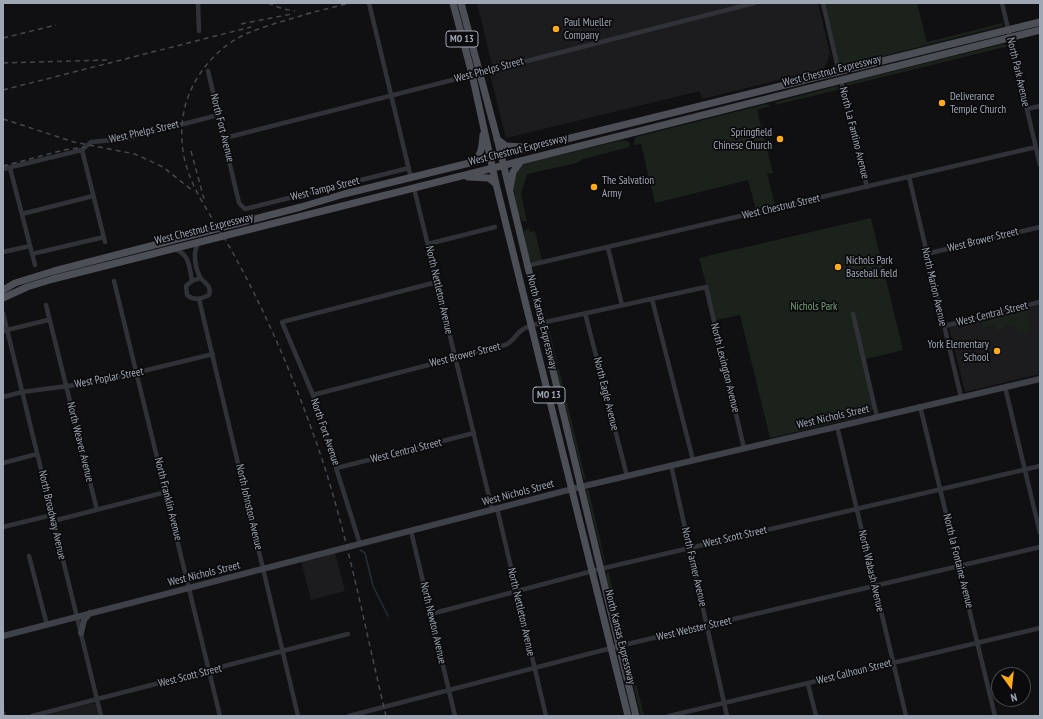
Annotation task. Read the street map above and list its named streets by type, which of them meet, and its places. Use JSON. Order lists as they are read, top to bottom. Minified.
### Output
{"streets":{"main road":["MO 13","West Chestnut Expressway","North Kansas Expressway"],"street":["West Phelps Street","North Park Avenue","North Fort Avenue","North La Fantino Avenue","West Tampa Street","West Chestnut Street","West Brower Street","North Marion Avenue","North Nettleton Avenue","West Central Street","North Lexington Avenue","West Poplar Street","North Eagle Avenue","West Nichols Street","North Weaver Avenue","North Franklin Avenue","North Johnston Avenue","North Broadway Avenue","West Scott Street","North la Fontaine Avenue","North Farmer Avenue","North Wabash Avenue","North Newton Avenue","West Webster Street","West Calhoun Street"]},"crossings":[["West Phelps Street","North Fort Avenue"],["West Phelps Street","North Kansas Expressway"],["West Chestnut Expressway","North Park Avenue"],["West Chestnut Expressway","North La Fantino Avenue"],["West Chestnut Expressway","North Nettleton Avenue"],["West Chestnut Expressway","North Kansas Expressway"],["North Park Avenue","West Chestnut Street"],["North Fort Avenue","West Tampa Street"],["North Fort Avenue","West Brower Street"],["North Fort Avenue","North Nettleton Avenue"],["North Fort Avenue","West Central Street"],["North Fort Avenue","West Nichols Street"],["North La Fantino Avenue","West Chestnut Street"],["West Chestnut Street","North Marion Avenue"],["West Chestnut Street","North Kansas Expressway"],["West Brower Street","North Marion Avenue"],["West Brower Street","North Nettleton Avenue"],["West Brower Street","North Kansas Expressway"],["West Brower Street","North Lexington Avenue"],["West Brower Street","North Eagle Avenue"],["North Marion Avenue","West Central Street"],["North Marion Avenue","West Nichols Street"],["North Nettleton Avenue","West Central Street"],["North Nettleton Avenue","West Nichols Street"],["North Nettleton Avenue","West Scott Street"],["North Nettleton Avenue","West Webster Street"],["North Kansas Expressway","West Nichols Street"],["North Kansas Expressway","West Scott Street"],["North Kansas Expressway","West Webster Street"],["North Lexington Avenue","West Nichols Street"],["West Poplar Street","North Weaver Avenue"],["West Poplar Street","North Franklin Avenue"],["West Poplar Street","North Johnston Avenue"],["West Poplar Street","North Broadway Avenue"],["North Eagle Avenue","West Nichols Street"],["West Nichols Street","North Franklin Avenue"],["West Nichols Street","North Johnston Avenue"],["West Nichols Street","North Broadway Avenue"],["West Nichols Street","North la Fontaine Avenue"],["West Nichols Street","North Farmer Avenue"],["West Nichols Street","North Wabash Avenue"],["West Nichols Street","North Newton Avenue"],["North Franklin Avenue","West Scott Street"],["North Johnston Avenue","West Scott Street"],["North Broadway Avenue","West Scott Street"],["West Scott Street","North la Fontaine Avenue"],["West Scott Street","North Farmer Avenue"],["West Scott Street","North Wabash Avenue"],["West Scott Street","North Newton Avenue"],["North la Fontaine Avenue","West Webster Street"],["North la Fontaine Avenue","West Calhoun Street"],["North Farmer Avenue","West Webster Street"],["North Farmer Avenue","West Calhoun Street"],["North Wabash Avenue","West Webster Street"],["North Wabash Avenue","West Calhoun Street"],["North Newton Avenue","West Webster Street"]],"parks":["Nichols Park"],"places":["Paul Mueller Company","Deliverance Temple Church","Springfield Chinese Church","The Salvation Army","Nichols Park Baseball field","York Elementary School"],"north":"bottom"}
